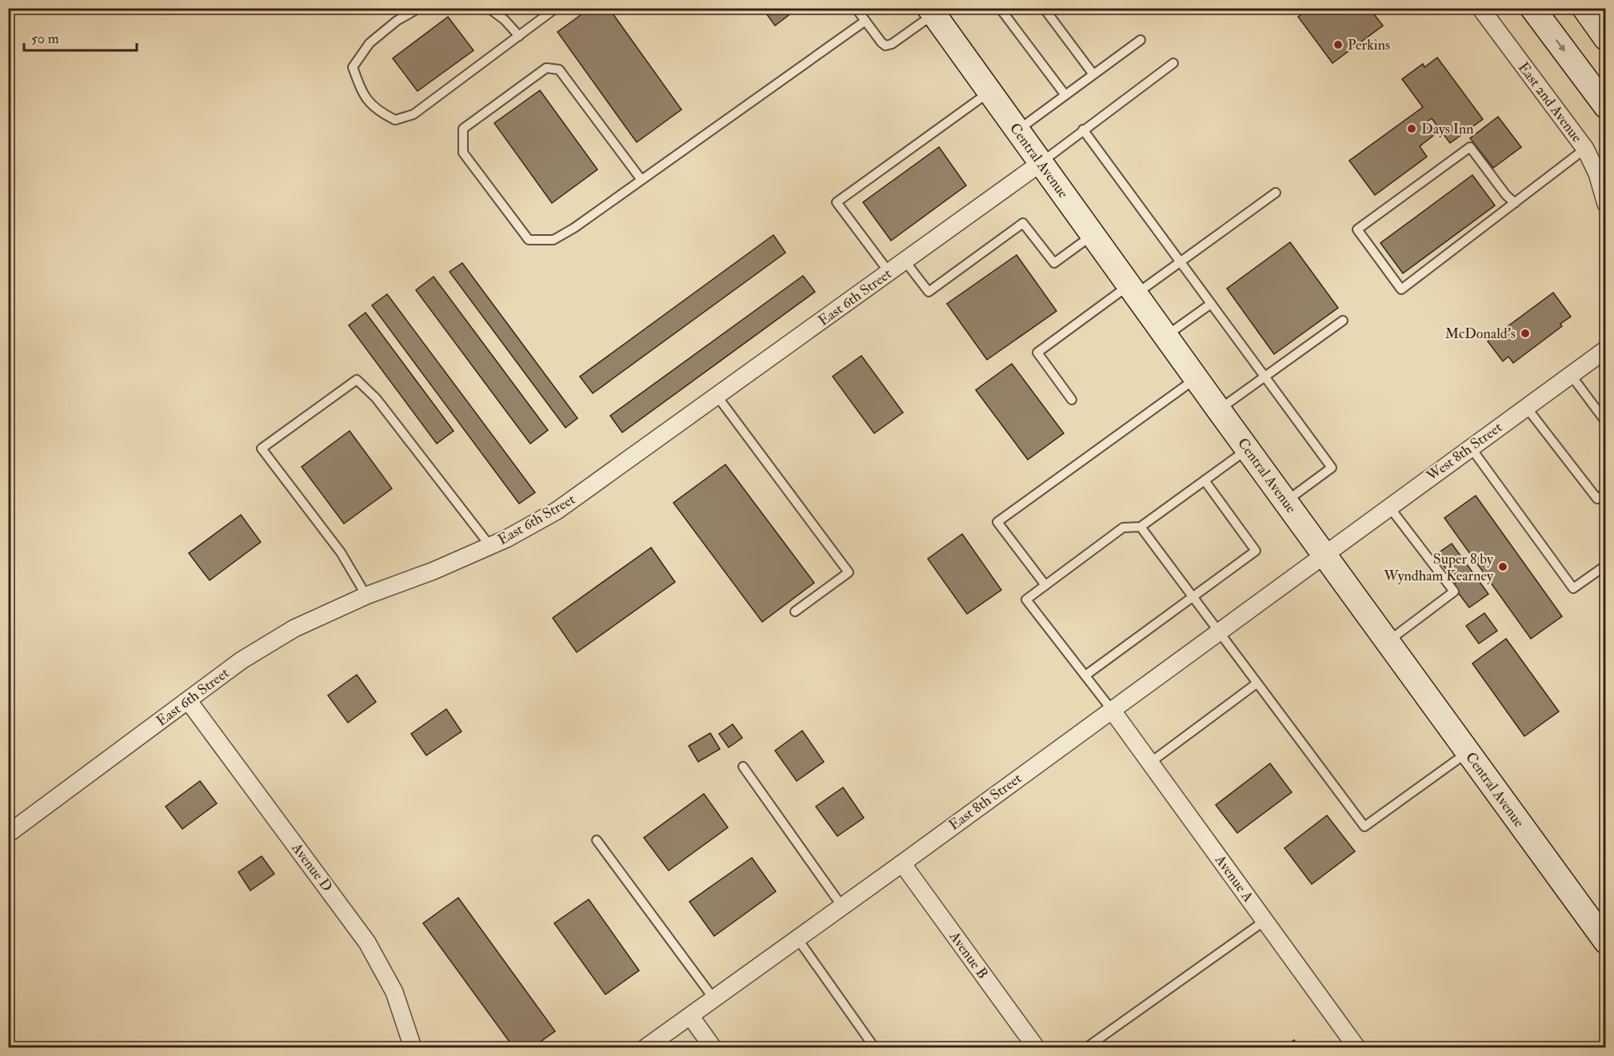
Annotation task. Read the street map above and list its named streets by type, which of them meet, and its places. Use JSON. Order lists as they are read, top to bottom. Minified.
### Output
{"streets":{"street":["East 2nd Avenue","Central Avenue","East 6th Street","West 8th Street","East 8th Street","Avenue D","Avenue A","Avenue B"]},"crossings":[["Central Avenue","East 6th Street"],["Central Avenue","West 8th Street"],["Central Avenue","East 8th Street"],["East 6th Street","Avenue D"],["West 8th Street","East 8th Street"],["East 8th Street","Avenue A"],["East 8th Street","Avenue B"]],"places":["Perkins","Days Inn","McDonald's","Super 8 by Wyndham Kearney"],"scale_bar":"50 m"}
